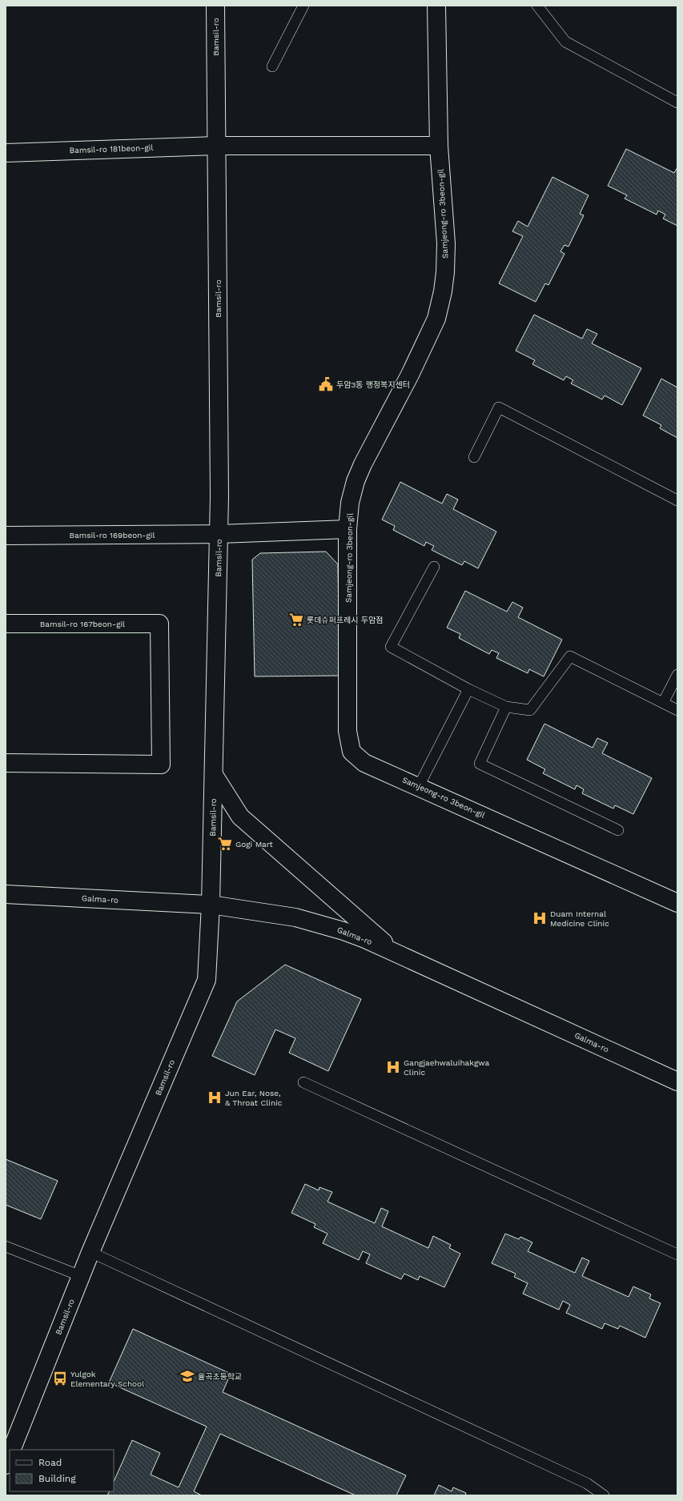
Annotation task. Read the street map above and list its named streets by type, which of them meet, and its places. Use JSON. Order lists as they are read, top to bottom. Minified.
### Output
{"streets":{"street":["Bamsil-ro","Bamsil-ro 181beon-gil","Samjeong-ro 3beon-gil","Bamsil-ro 169beon-gil","Bamsil-ro 167beon-gil","Galma-ro"]},"crossings":[["Bamsil-ro","Bamsil-ro 181beon-gil"],["Bamsil-ro","Bamsil-ro 169beon-gil"],["Bamsil-ro","Galma-ro"],["Samjeong-ro 3beon-gil","Bamsil-ro 169beon-gil"]],"places":{"public building":["두암3동 행정복지센터"],"supermarket":["롯데슈퍼프레시 두암점","Gogi Mart"],"hospital":["Duam Internal Medicine Clinic","Gangjaehwaluihakgwa Clinic","Jun Ear, Nose, & Throat Clinic"],"school or university":["율곡초등학교"],"bus stop":["Yulgok Elementary School"]},"legend":["Road","Building"]}
